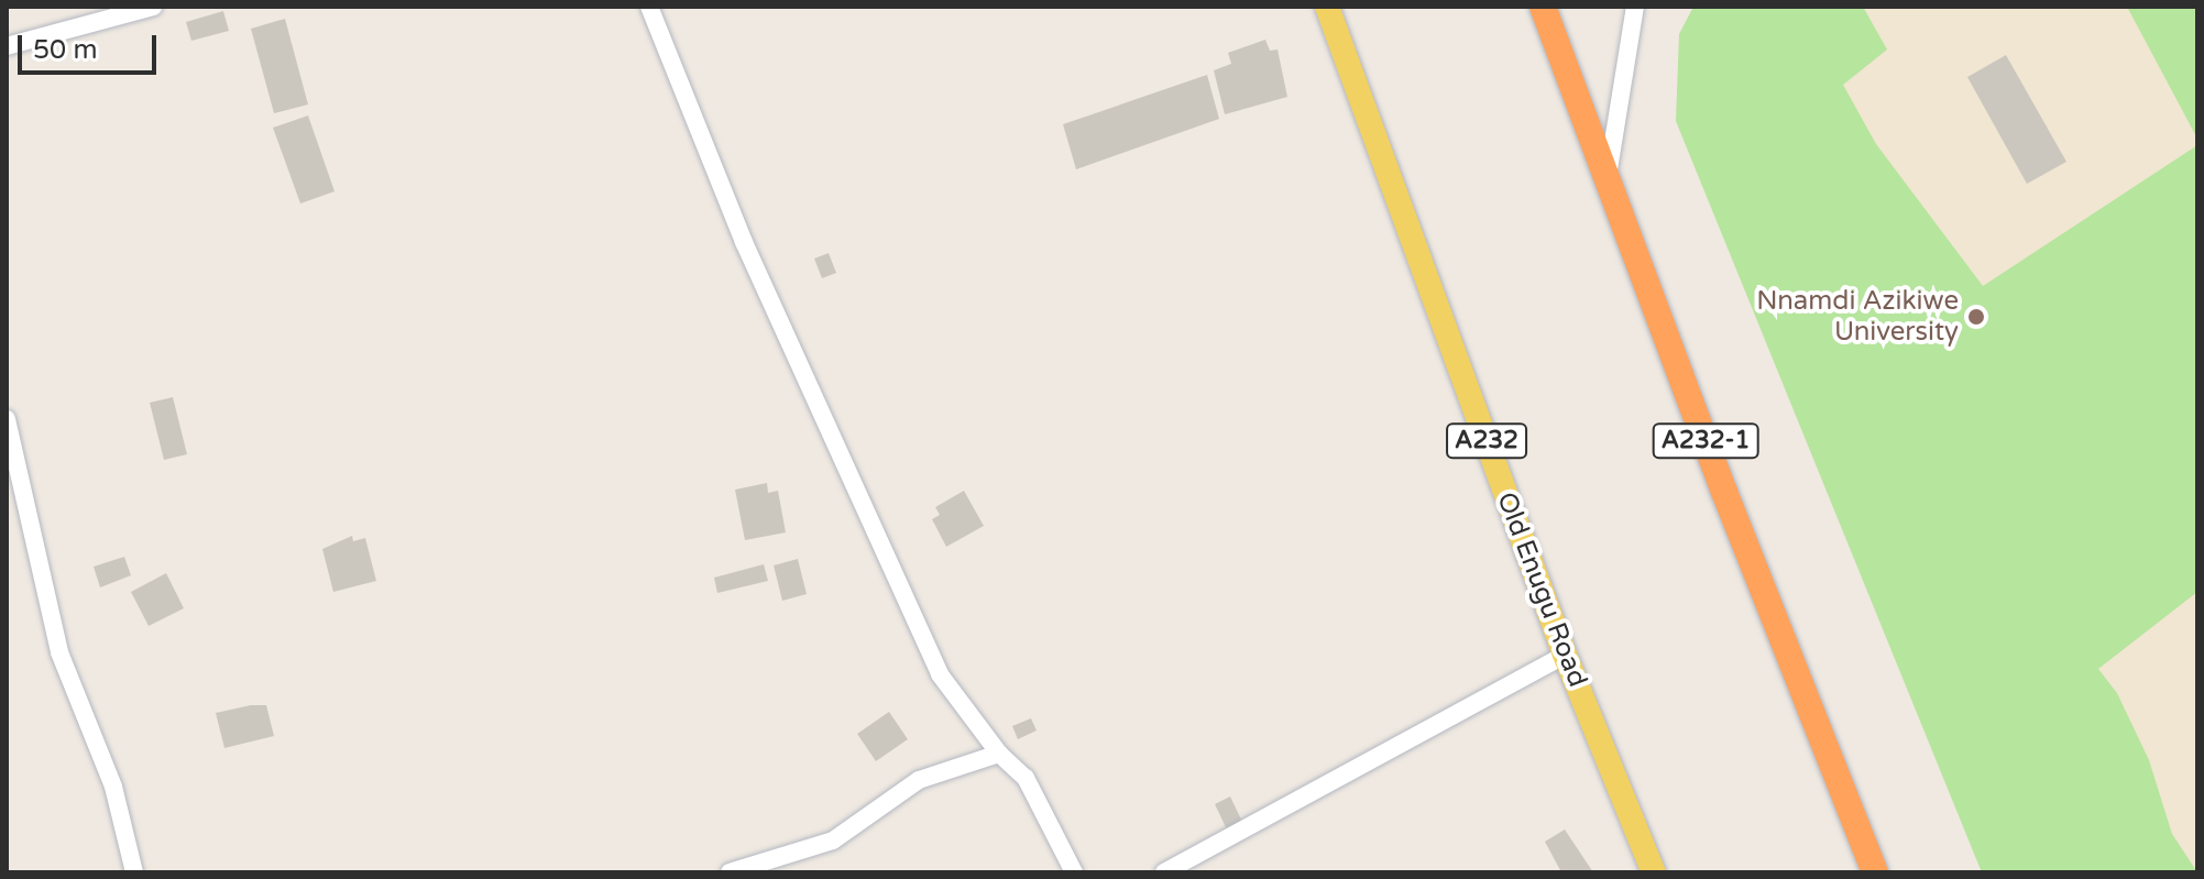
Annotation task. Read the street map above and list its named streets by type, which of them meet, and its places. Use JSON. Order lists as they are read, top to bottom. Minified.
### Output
{"streets":{"highway":["A232-1"],"main road":["A232","Old Enugu Road"]},"places":["Nnamdi Azikiwe University"],"scale_bar":"50 m"}
